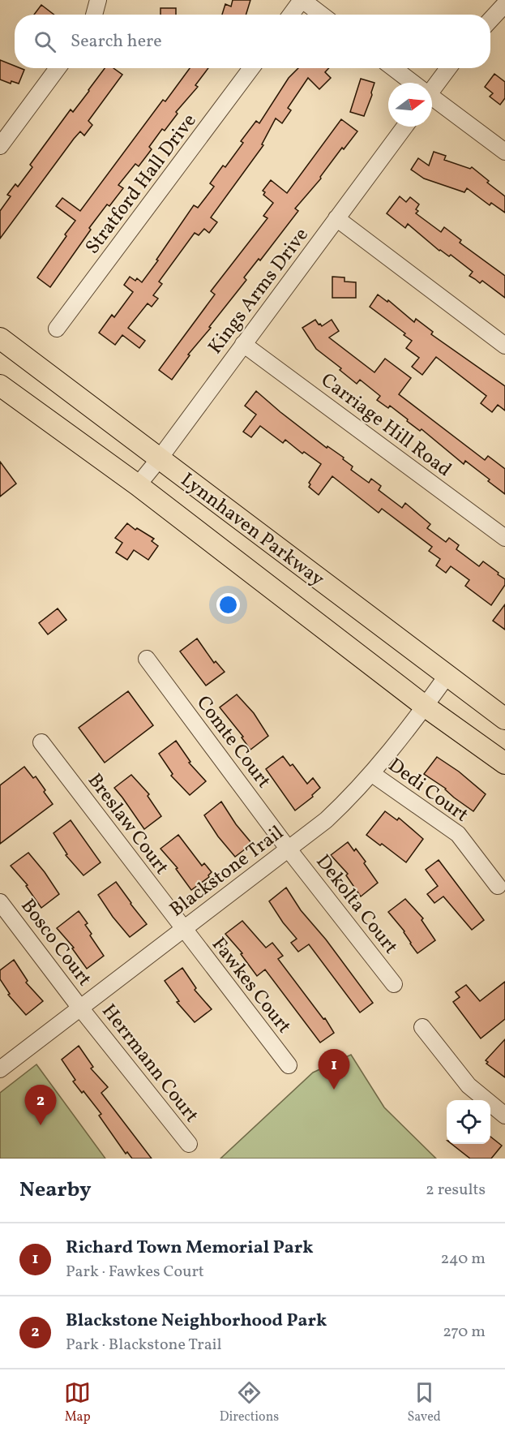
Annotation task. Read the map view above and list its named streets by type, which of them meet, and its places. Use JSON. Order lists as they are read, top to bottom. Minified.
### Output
{"streets":{"main road":["Lynnhaven Parkway"],"street":["Stratford Hall Drive","Kings Arms Drive","Carriage Hill Road","Comte Court","Dedi Court","Breslaw Court","Blackstone Trail","Dekolta Court","Bosco Court","Fawkes Court","Herrmann Court"]},"crossings":[["Kings Arms Drive","Carriage Hill Road"],["Kings Arms Drive","Lynnhaven Parkway"],["Lynnhaven Parkway","Blackstone Trail"],["Comte Court","Blackstone Trail"],["Comte Court","Dekolta Court"],["Dedi Court","Blackstone Trail"],["Breslaw Court","Blackstone Trail"],["Breslaw Court","Fawkes Court"],["Blackstone Trail","Dekolta Court"],["Blackstone Trail","Bosco Court"],["Blackstone Trail","Fawkes Court"],["Blackstone Trail","Herrmann Court"],["Bosco Court","Herrmann Court"]],"north":"right","page":{"search":"Search here","pins":["1","2"],"heading":["Nearby","2 results"],"list":[{"mark":"1","name":"Richard Town Memorial Park","note":"Park · Fawkes Court","value":"240 m"},{"mark":"2","name":"Blackstone Neighborhood Park","note":"Park · Blackstone Trail","value":"270 m"}],"nav":["Map","Directions","Saved"]}}
